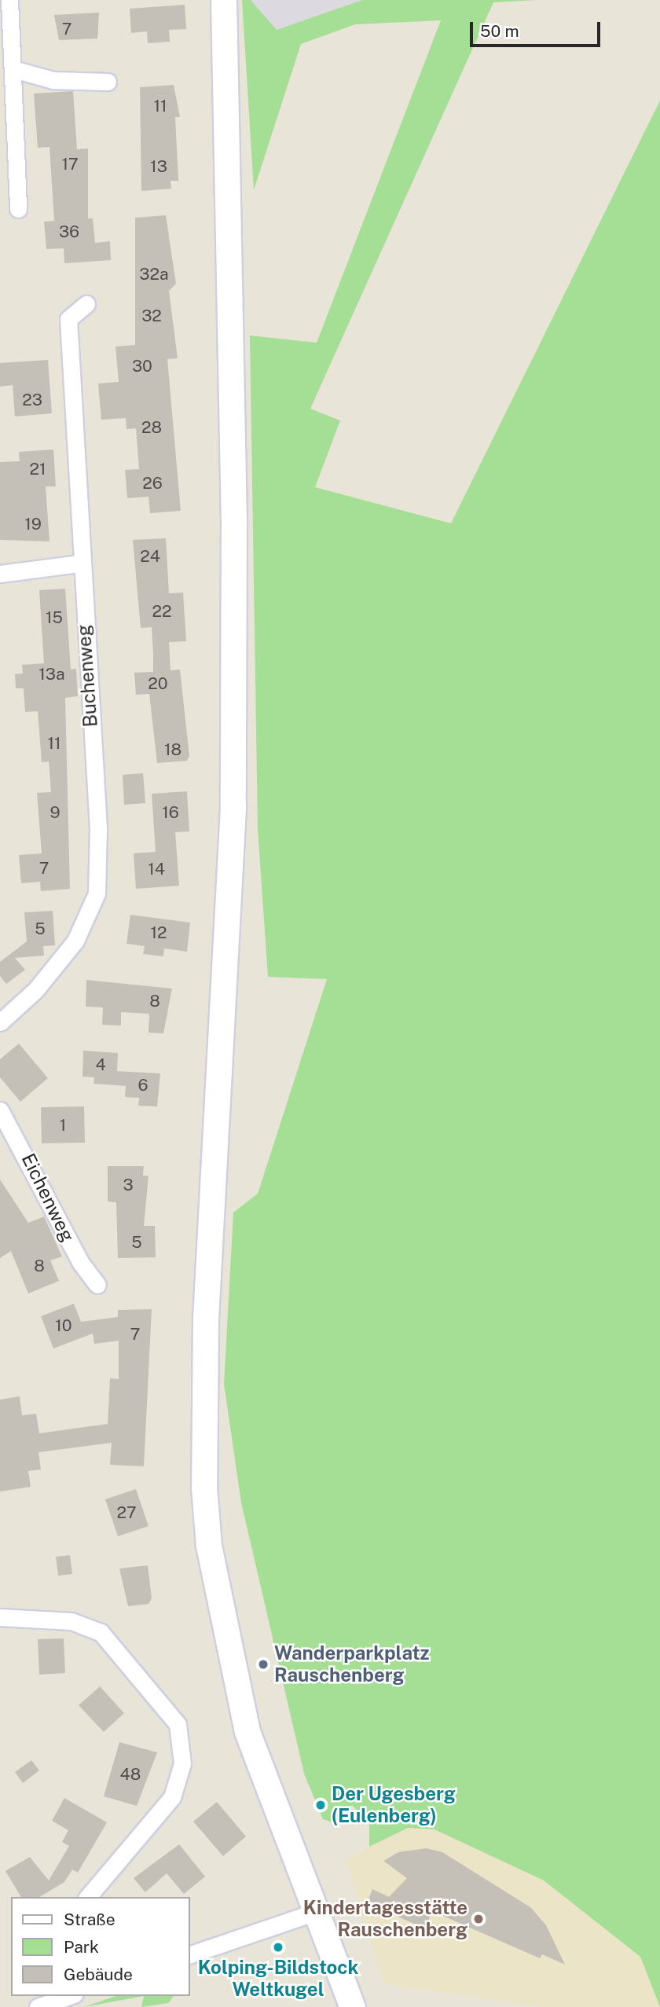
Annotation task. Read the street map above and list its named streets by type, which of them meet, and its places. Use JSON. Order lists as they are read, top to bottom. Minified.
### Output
{"streets":{"street":["Buchenweg","Eichenweg"]},"places":["Wanderparkplatz Rauschenberg","Der Ugesberg (Eulenberg)","Kindertagesstätte Rauschenberg","Kolping-Bildstock Weltkugel"],"house_numbers":["7","11","17","13","36","32a","32","30","23","28","21","26","19","24","22","15","13a","20","11","18","9","16","7","14","5","12","8","4","6","1","3","5","8","10","7","27","48"],"legend":["Straße","Park","Gebäude"],"scale_bar":"50 m"}
